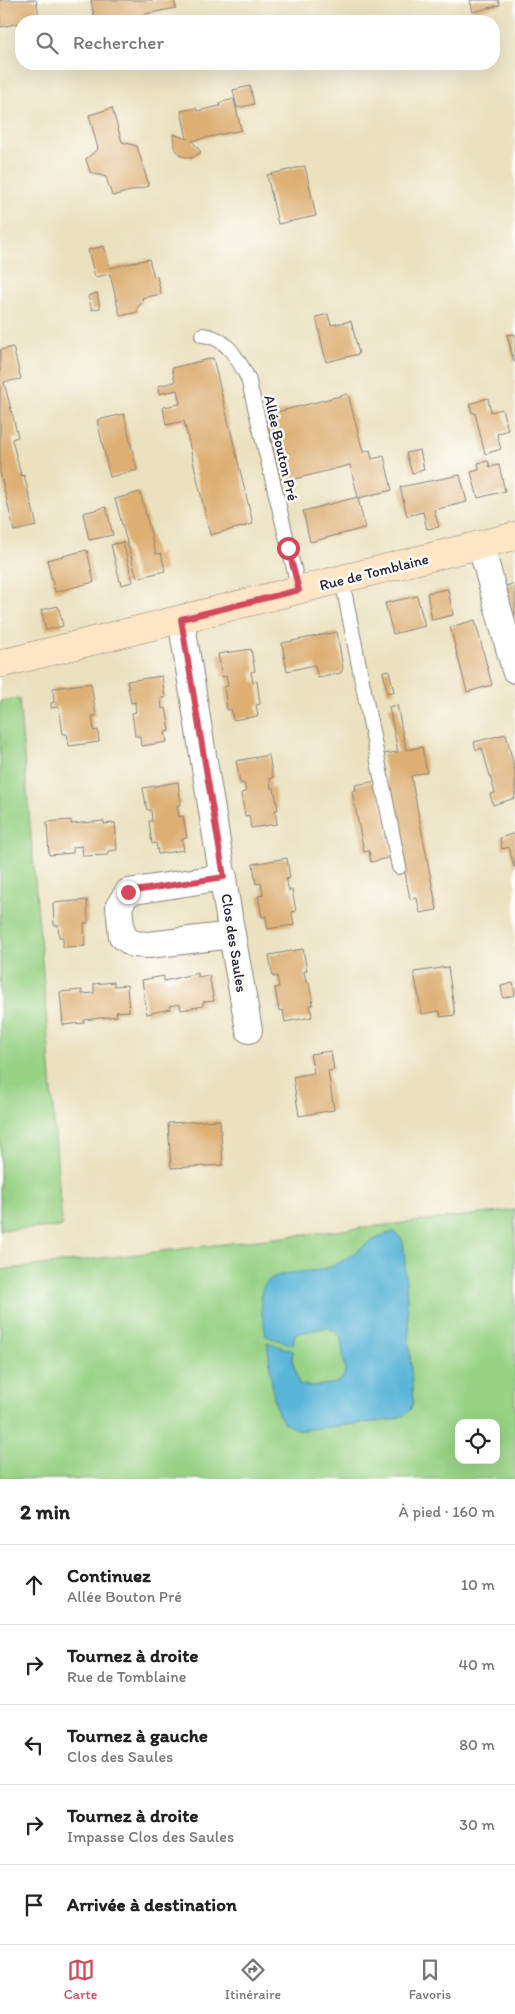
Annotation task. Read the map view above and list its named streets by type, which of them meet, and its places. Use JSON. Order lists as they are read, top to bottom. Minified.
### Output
{"streets":{"main road":["Rue de Tomblaine"],"street":["Clos des Saules"],"lane":["Allée Bouton Pré"]},"crossings":[["Allée Bouton Pré","Rue de Tomblaine"],["Rue de Tomblaine","Clos des Saules"]],"page":{"search":"Rechercher","heading":["2 min","À pied · 160 m"],"list":[["Continuez","Allée Bouton Pré","10 m"],["Tournez à droite","Rue de Tomblaine","40 m"],["Tournez à gauche","Clos des Saules","80 m"],["Tournez à droite","Impasse Clos des Saules","30 m"],"Arrivée à destination"],"nav":["Carte","Itinéraire","Favoris"]}}
